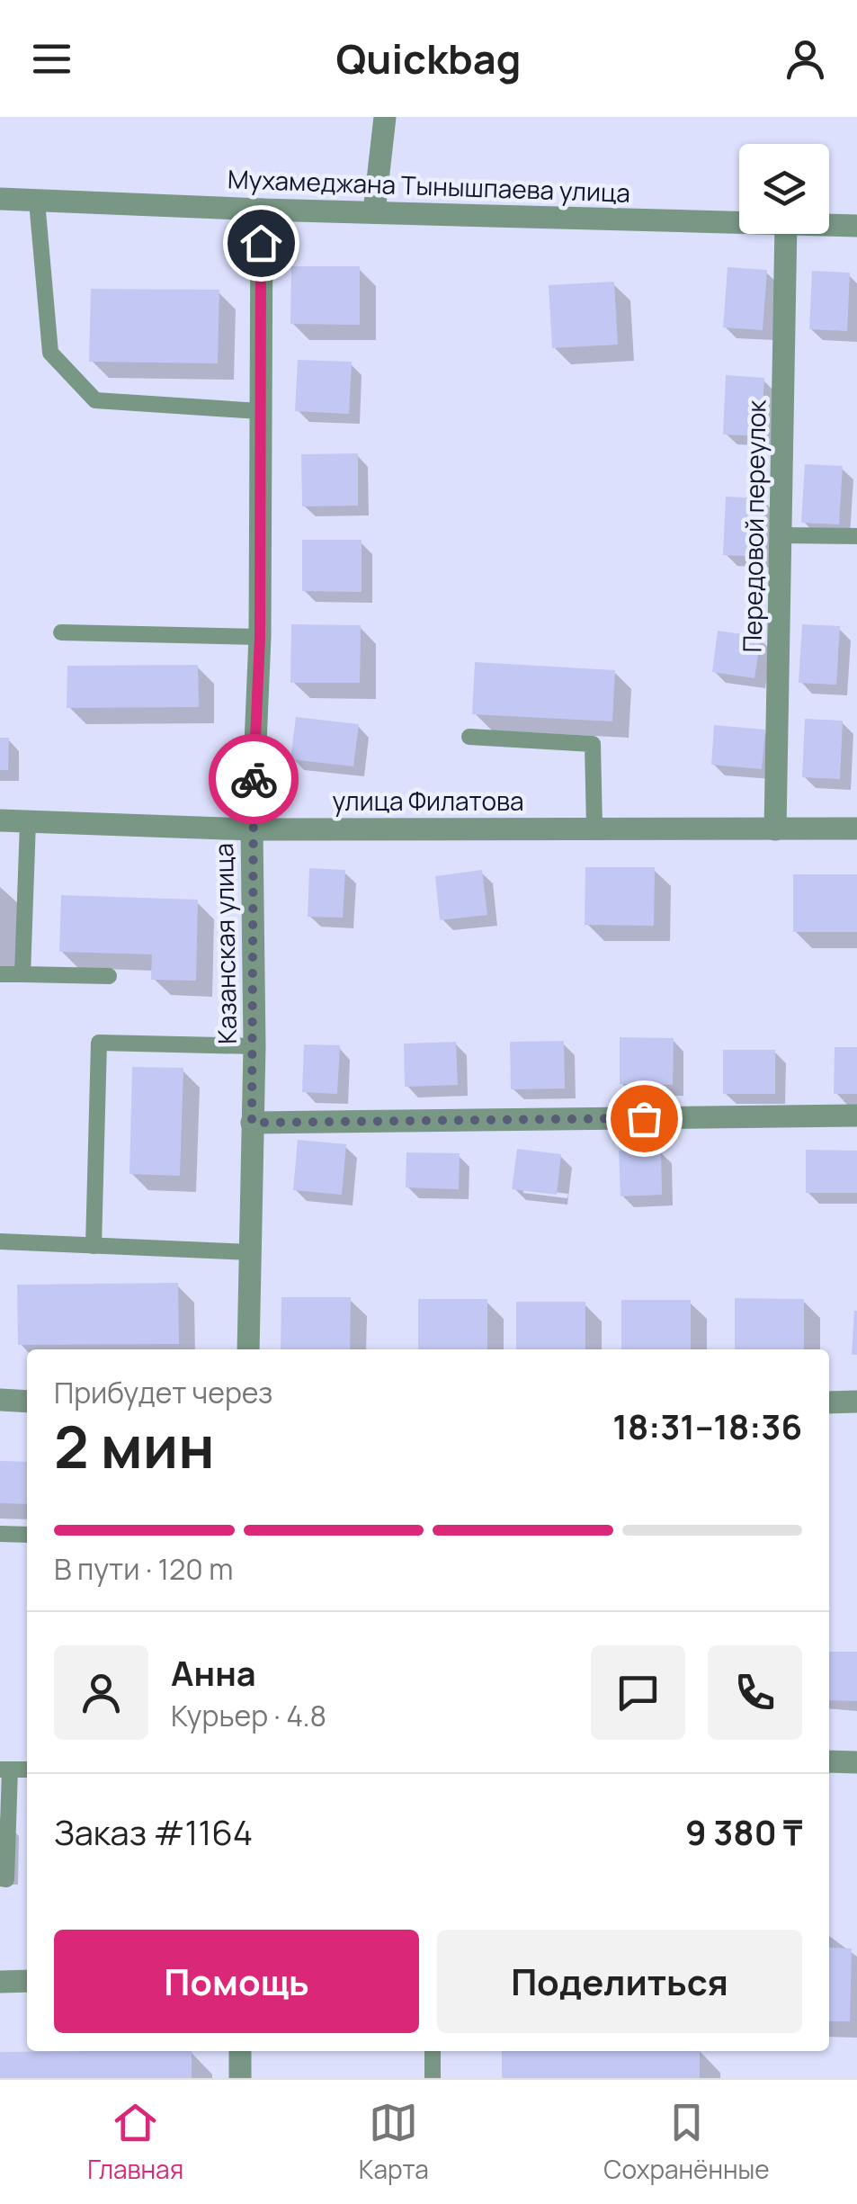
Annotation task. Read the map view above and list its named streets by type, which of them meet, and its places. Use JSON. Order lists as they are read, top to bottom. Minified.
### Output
{"streets":{"street":["Мухамеджана Тынышпаева улица","Передовой переулок","улица Филатова","Казанская улица"]},"crossings":[["Мухамеджана Тынышпаева улица","Казанская улица"],["Передовой переулок","улица Филатова"],["улица Филатова","Казанская улица"]],"page":{"header":"Quickbag","heading":["2 мин","Прибудет через","18:31–18:36"],"panel":["Анна","Курьер · 4.8","Заказ #1164","9 380 ₸"],"bar":"В пути · 120 m","buttons":["Помощь","Поделиться"],"tabs":["Главная","Карта","Сохранённые"]}}
